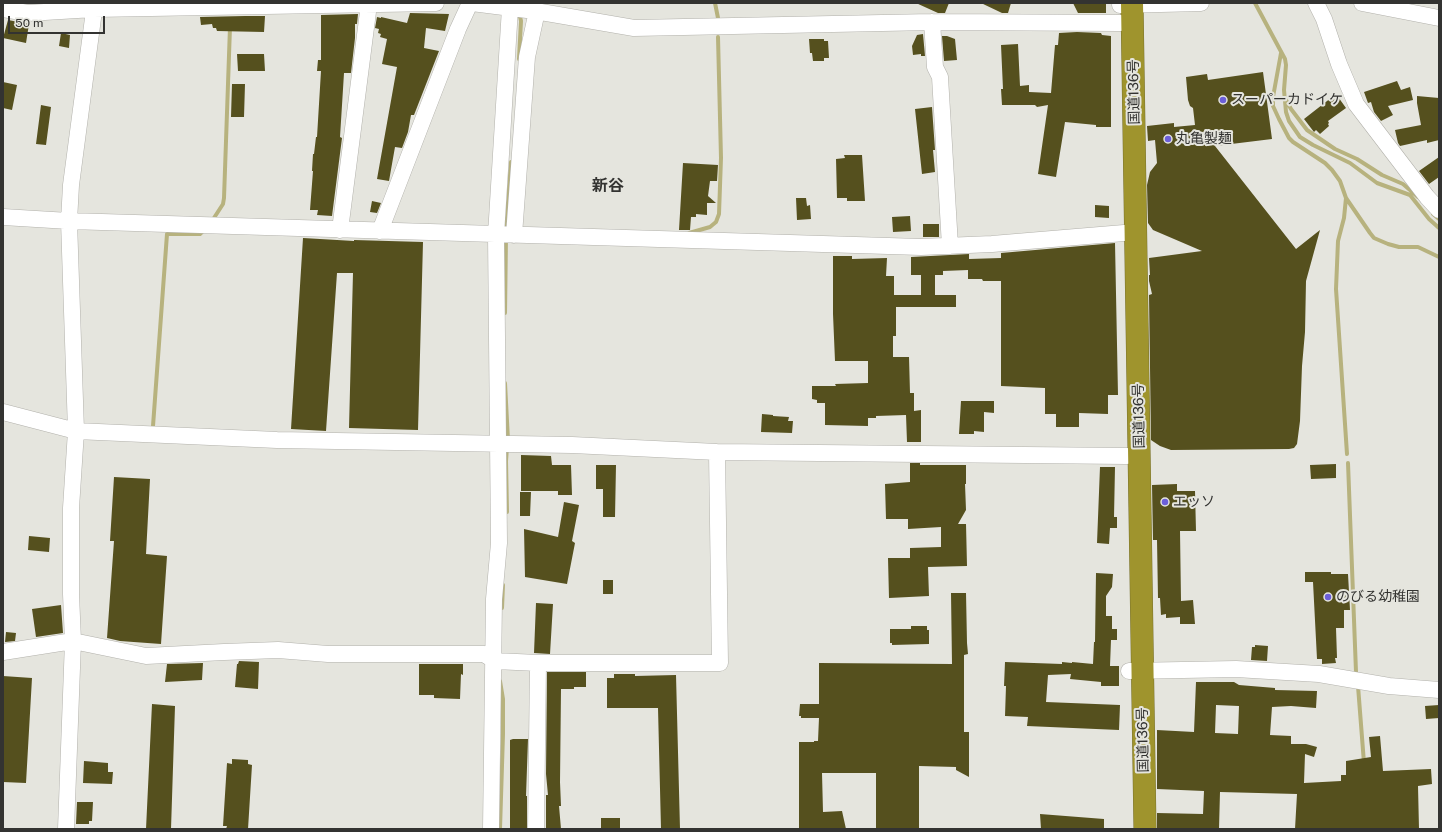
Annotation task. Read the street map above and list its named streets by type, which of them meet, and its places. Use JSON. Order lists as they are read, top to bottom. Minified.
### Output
{"streets":{"highway":["国道136号"]},"districts":["新谷"],"places":["スーパーカドイケ","丸亀製麺","エッソ","のびる幼稚園"],"scale_bar":"50 m"}
